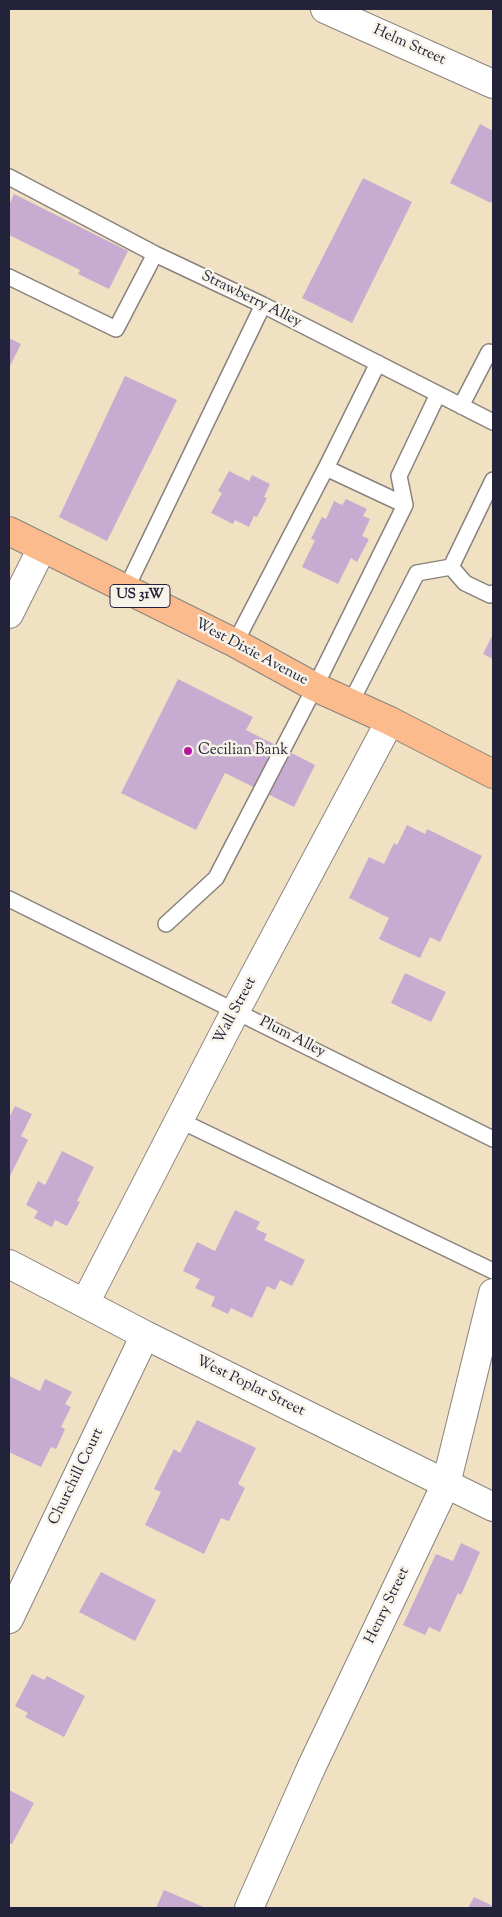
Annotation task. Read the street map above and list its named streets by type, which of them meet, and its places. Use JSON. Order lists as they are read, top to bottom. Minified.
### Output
{"streets":{"main road":["US 31W","West Dixie Avenue"],"street":["Helm Street","Wall Street","West Poplar Street","Churchill Court","Henry Street"],"lane":["Strawberry Alley","Plum Alley"]},"crossings":[["West Dixie Avenue","Wall Street"],["Wall Street","Plum Alley"],["Wall Street","West Poplar Street"],["West Poplar Street","Churchill Court"],["West Poplar Street","Henry Street"]],"places":["Cecilian Bank"]}
